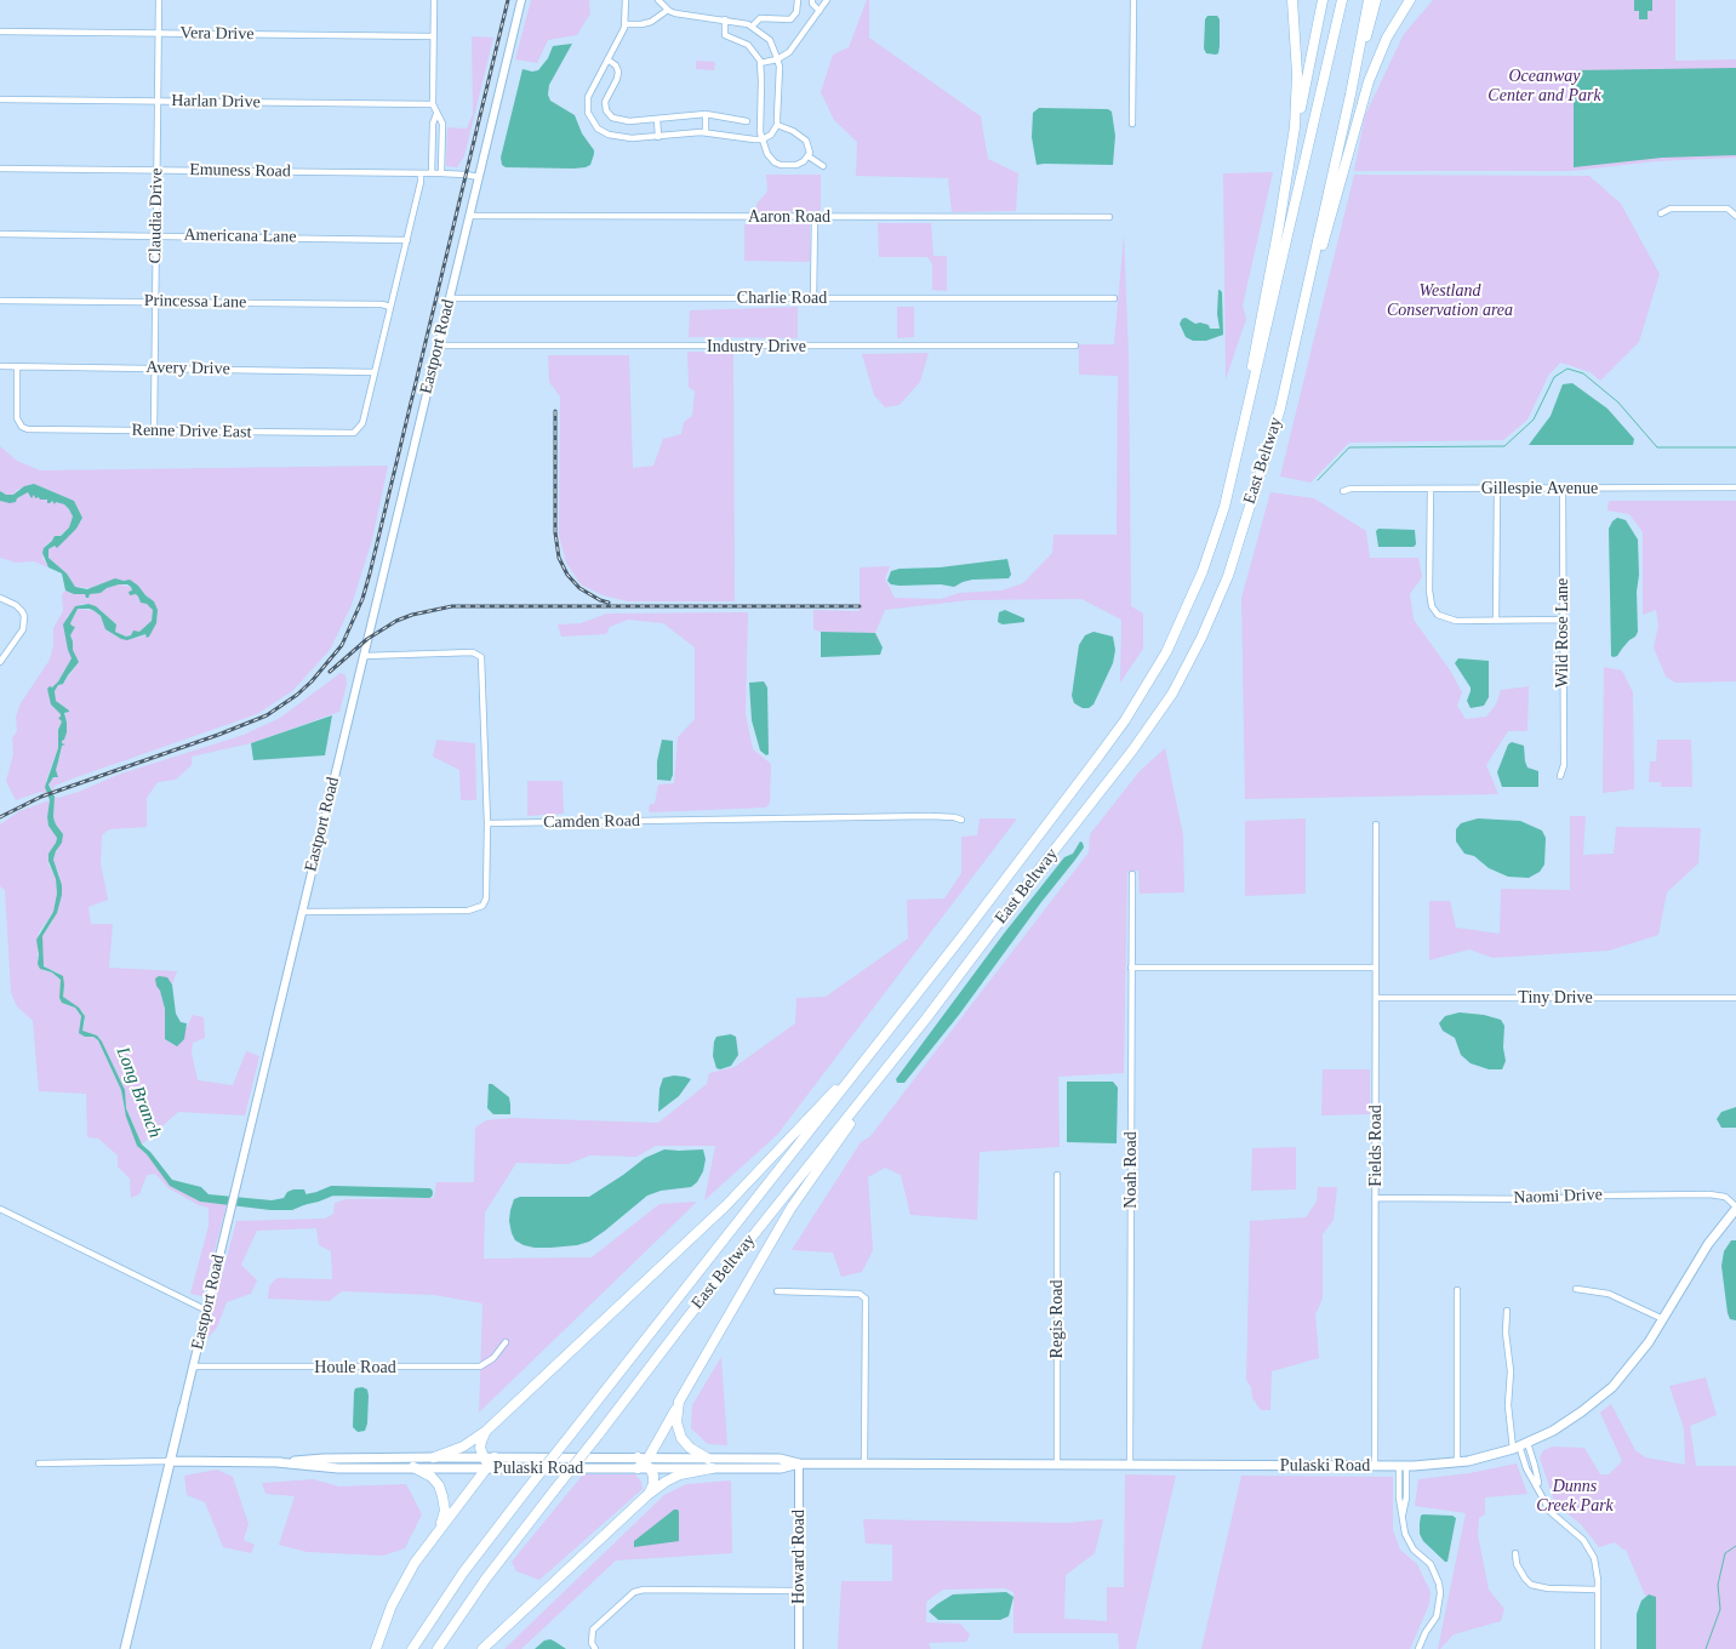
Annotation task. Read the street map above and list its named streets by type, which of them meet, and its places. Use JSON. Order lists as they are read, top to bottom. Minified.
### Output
{"streets":{"highway":["East Beltway"],"main road":["Eastport Road","Pulaski Road"],"street":["Vera Drive","Harlan Drive","Emuness Road","Claudia Drive","Aaron Road","Americana Lane","Charlie Road","Princessa Lane","Industry Drive","Avery Drive","Renne Drive East","Gillespie Avenue","Wild Rose Lane","Camden Road","Tiny Drive","Fields Road","Noah Road","Naomi Drive","Regis Road","Houle Road","Howard Road"]},"crossings":[["Vera Drive","Claudia Drive"],["Harlan Drive","Claudia Drive"],["Emuness Road","Claudia Drive"],["Emuness Road","Eastport Road"],["Claudia Drive","Americana Lane"],["Claudia Drive","Princessa Lane"],["Claudia Drive","Avery Drive"],["Claudia Drive","Renne Drive East"],["Aaron Road","Eastport Road"],["Charlie Road","Eastport Road"],["Eastport Road","Industry Drive"],["Eastport Road","Houle Road"],["Eastport Road","Pulaski Road"],["Avery Drive","Renne Drive East"],["Gillespie Avenue","Wild Rose Lane"],["Tiny Drive","Fields Road"],["Fields Road","Naomi Drive"],["Fields Road","Pulaski Road"],["Noah Road","Pulaski Road"],["Naomi Drive","Pulaski Road"],["Regis Road","Pulaski Road"],["Pulaski Road","Howard Road"]],"water":["Long Branch"],"parks":["Oceanway Center and Park","Westland Conservation area","Dunns Creek Park"]}
